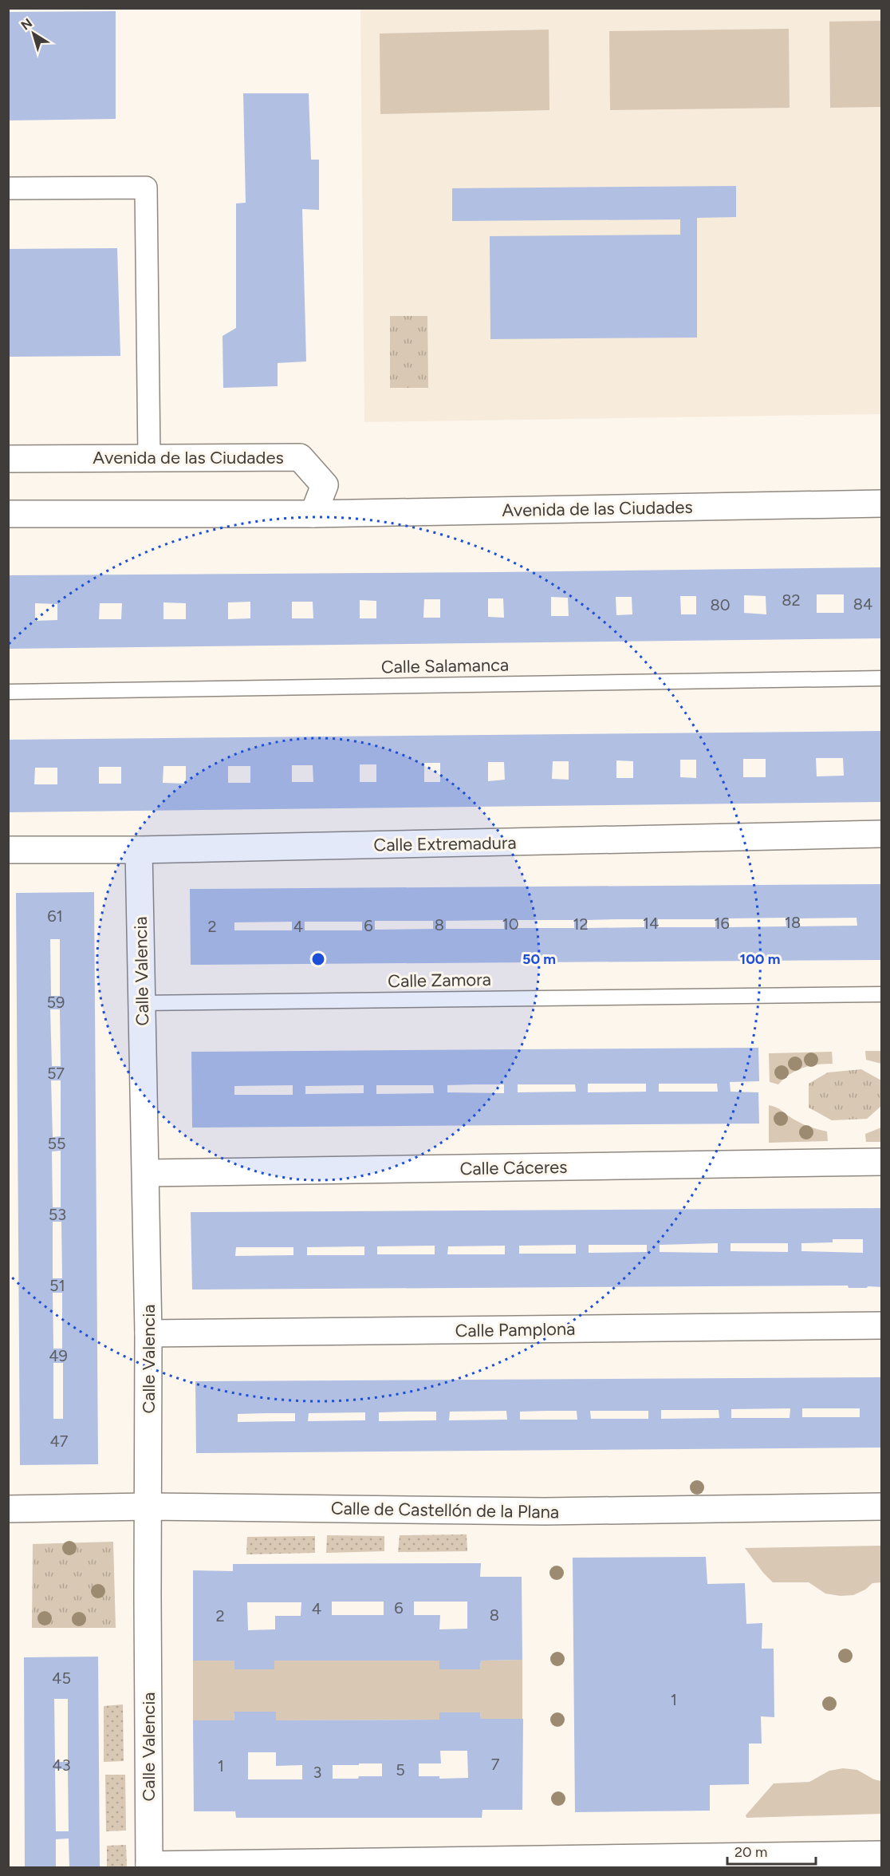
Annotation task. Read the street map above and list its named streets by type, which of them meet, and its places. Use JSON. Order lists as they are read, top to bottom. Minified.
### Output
{"streets":{"street":["Avenida de las Ciudades","Calle Extremadura","Calle Valencia","Calle Cáceres","Calle Pamplona","Calle de Castellón de la Plana"],"lane":["Calle Salamanca","Calle Zamora"]},"crossings":[["Calle Extremadura","Calle Valencia"],["Calle Valencia","Calle Zamora"],["Calle Valencia","Calle Cáceres"],["Calle Valencia","Calle Pamplona"],["Calle Valencia","Calle de Castellón de la Plana"]],"house_numbers":["82","84","80","61","18","14","16","10","12","8","6","2","4","59","57","55","53","51","49","47","6","4","8","2","45","1","7","43","1","5","3"],"scale_bar":"20 m","north":"top left","rings":["50 m","100 m"]}
